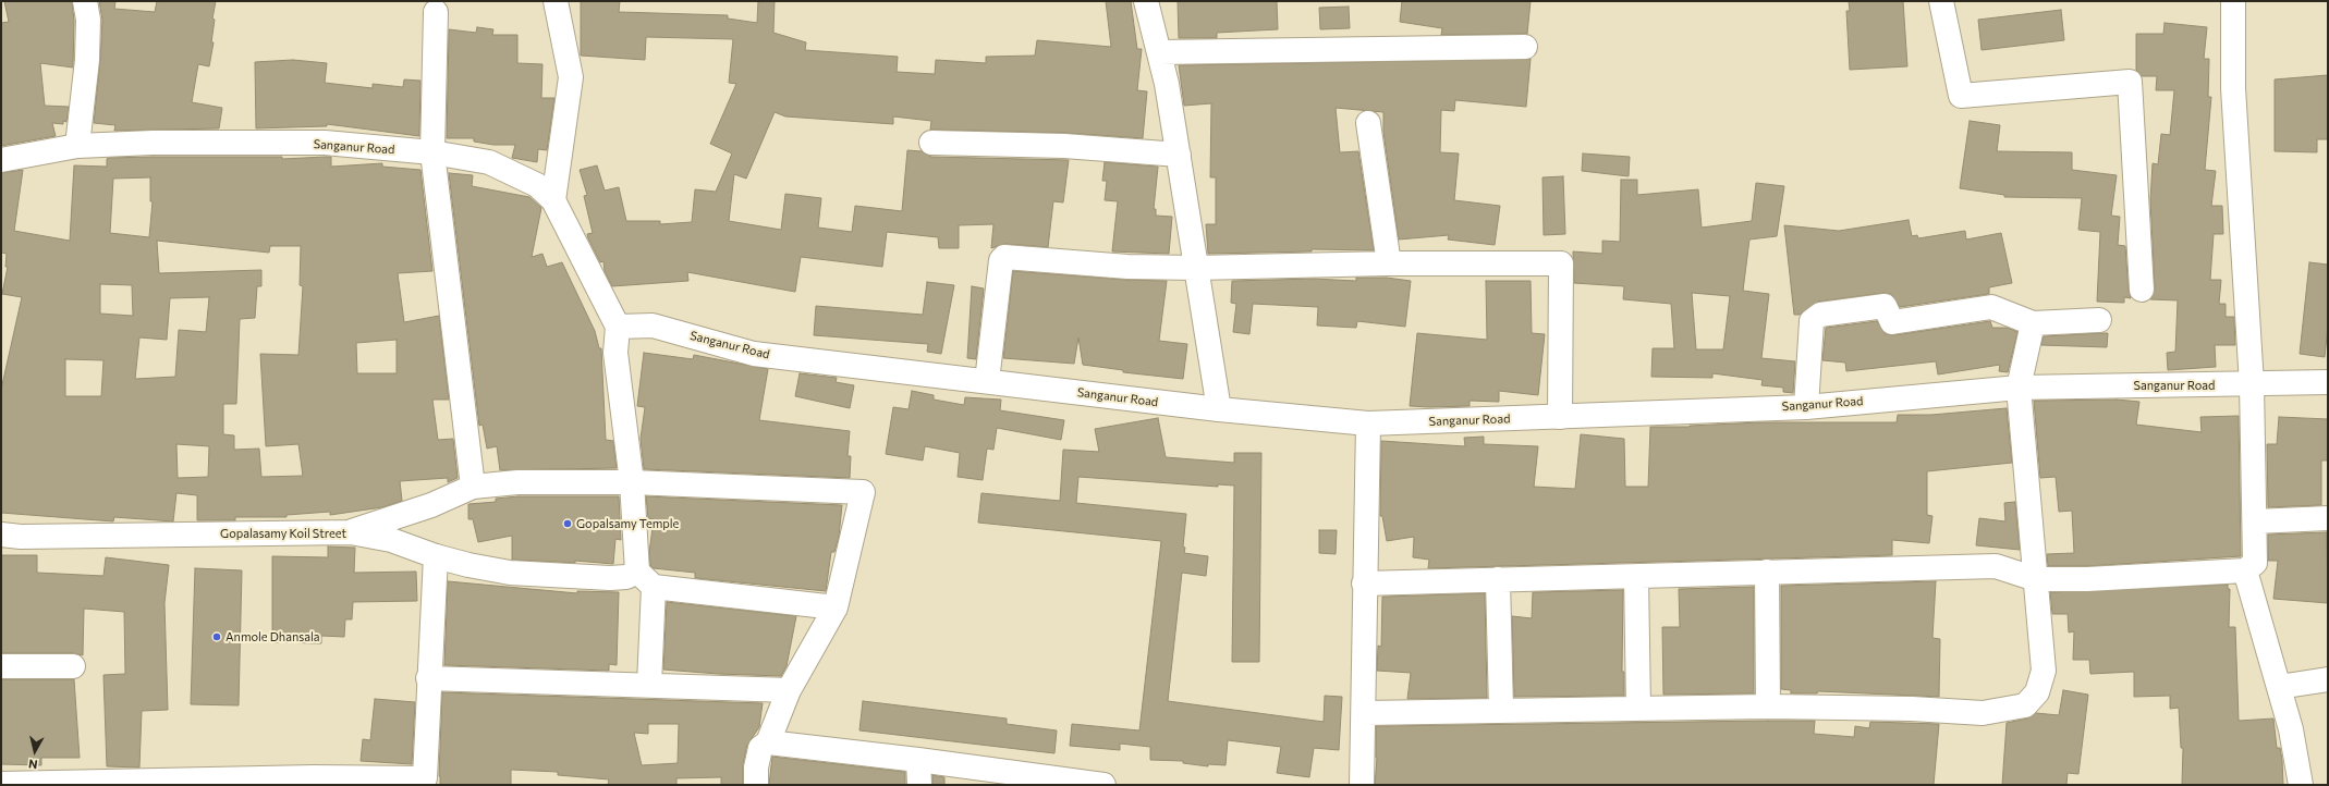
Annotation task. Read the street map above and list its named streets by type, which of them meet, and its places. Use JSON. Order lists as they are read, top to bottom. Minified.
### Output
{"streets":{"street":["Sanganur Road","Gopalasamy Koil Street"]},"places":["Gopalsamy Temple","Anmole Dhansala"],"north":"bottom"}
